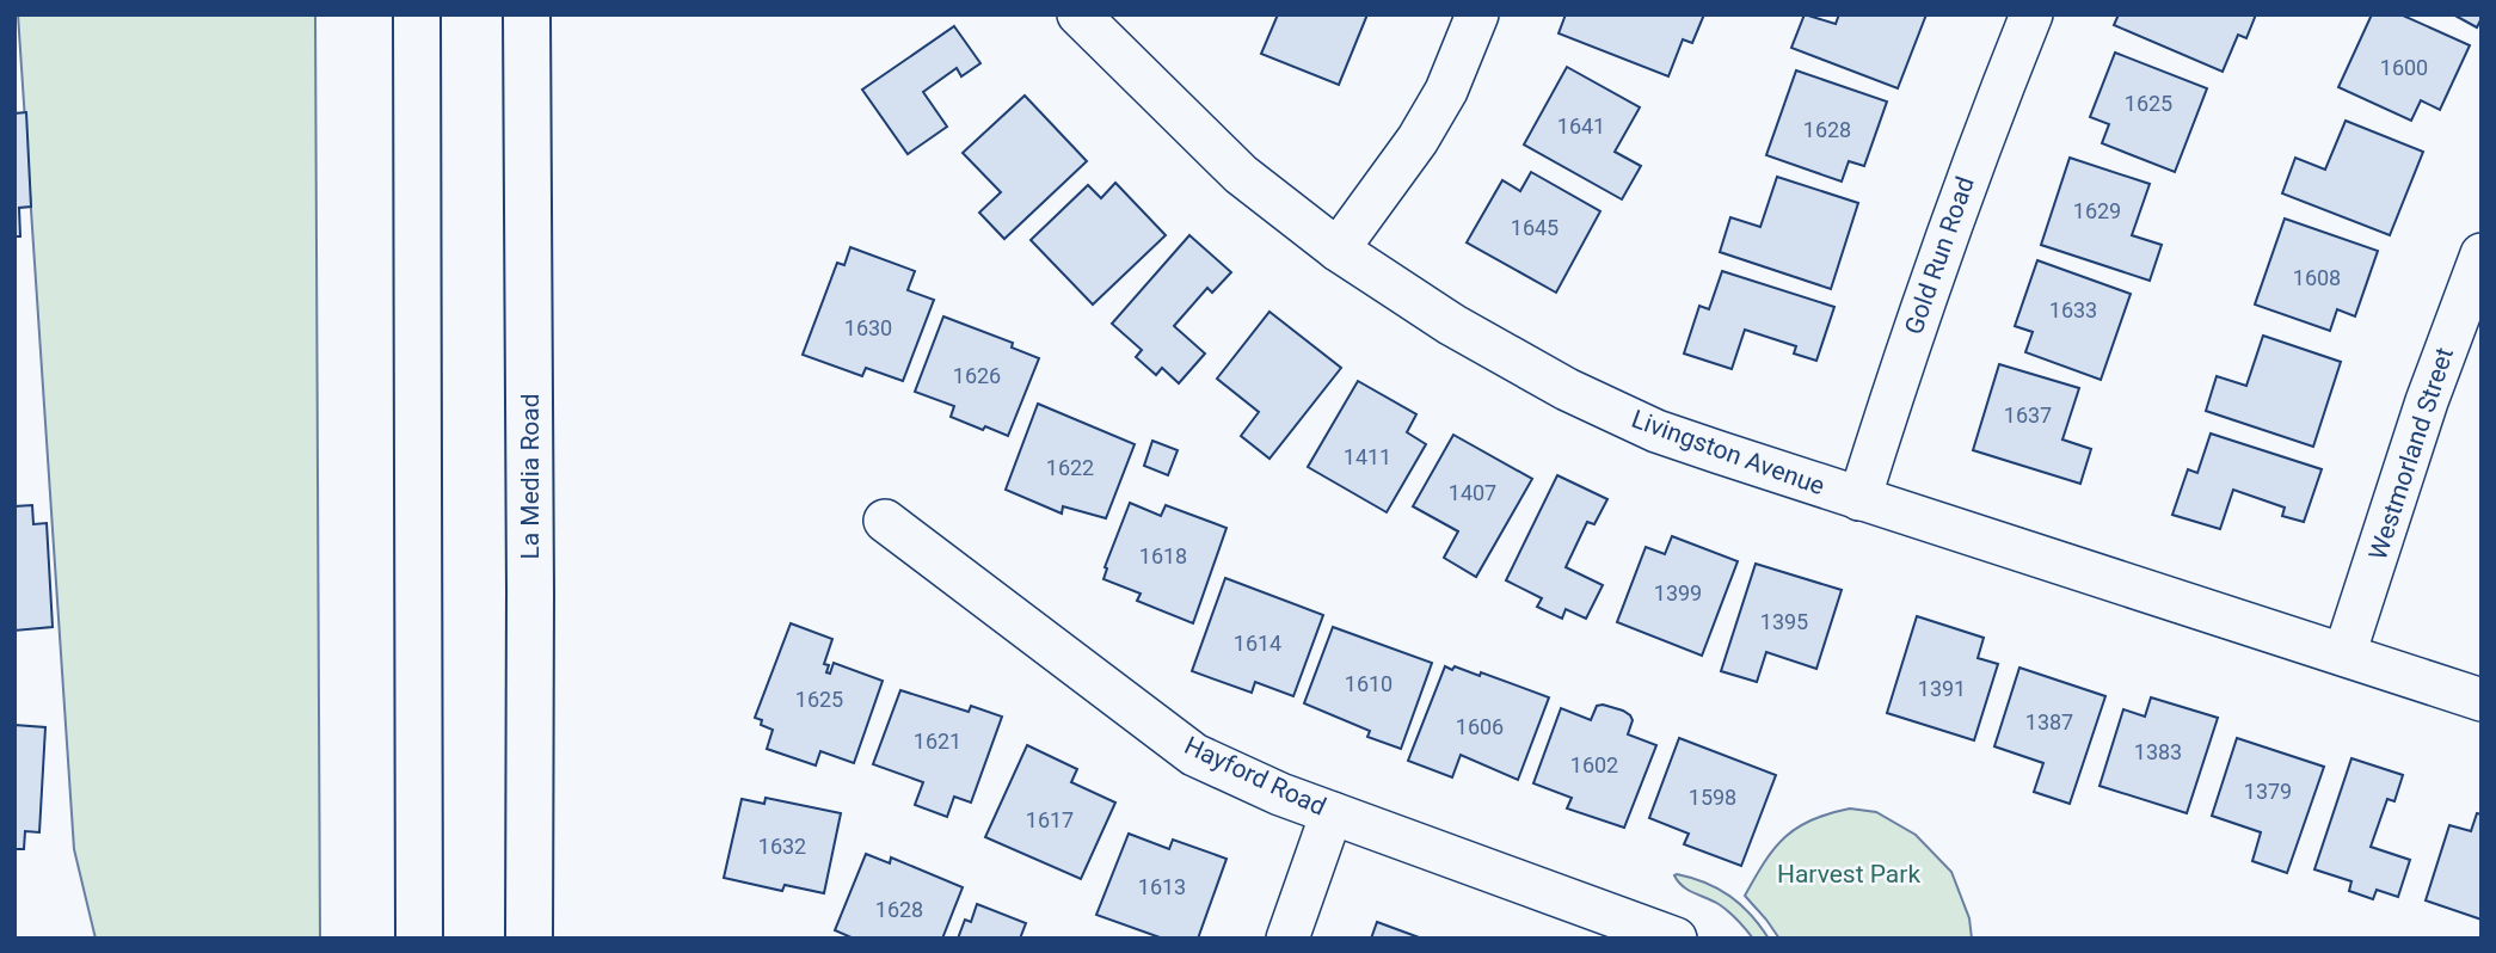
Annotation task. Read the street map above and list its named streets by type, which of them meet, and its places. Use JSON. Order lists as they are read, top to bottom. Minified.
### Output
{"streets":{"main road":["La Media Road"],"street":["Gold Run Road","Livingston Avenue","Westmorland Street","Hayford Road"]},"crossings":[["Gold Run Road","Livingston Avenue"],["Livingston Avenue","Westmorland Street"]],"parks":["Harvest Park"],"house_numbers":["1600","1625","1641","1628","1629","1645","1608","1633","1630","1626","1637","1411","1622","1407","1618","1399","1395","1614","1610","1391","1625","1387","1606","1621","1383","1602","1379","1598","1617","1632","1613","1628"]}
